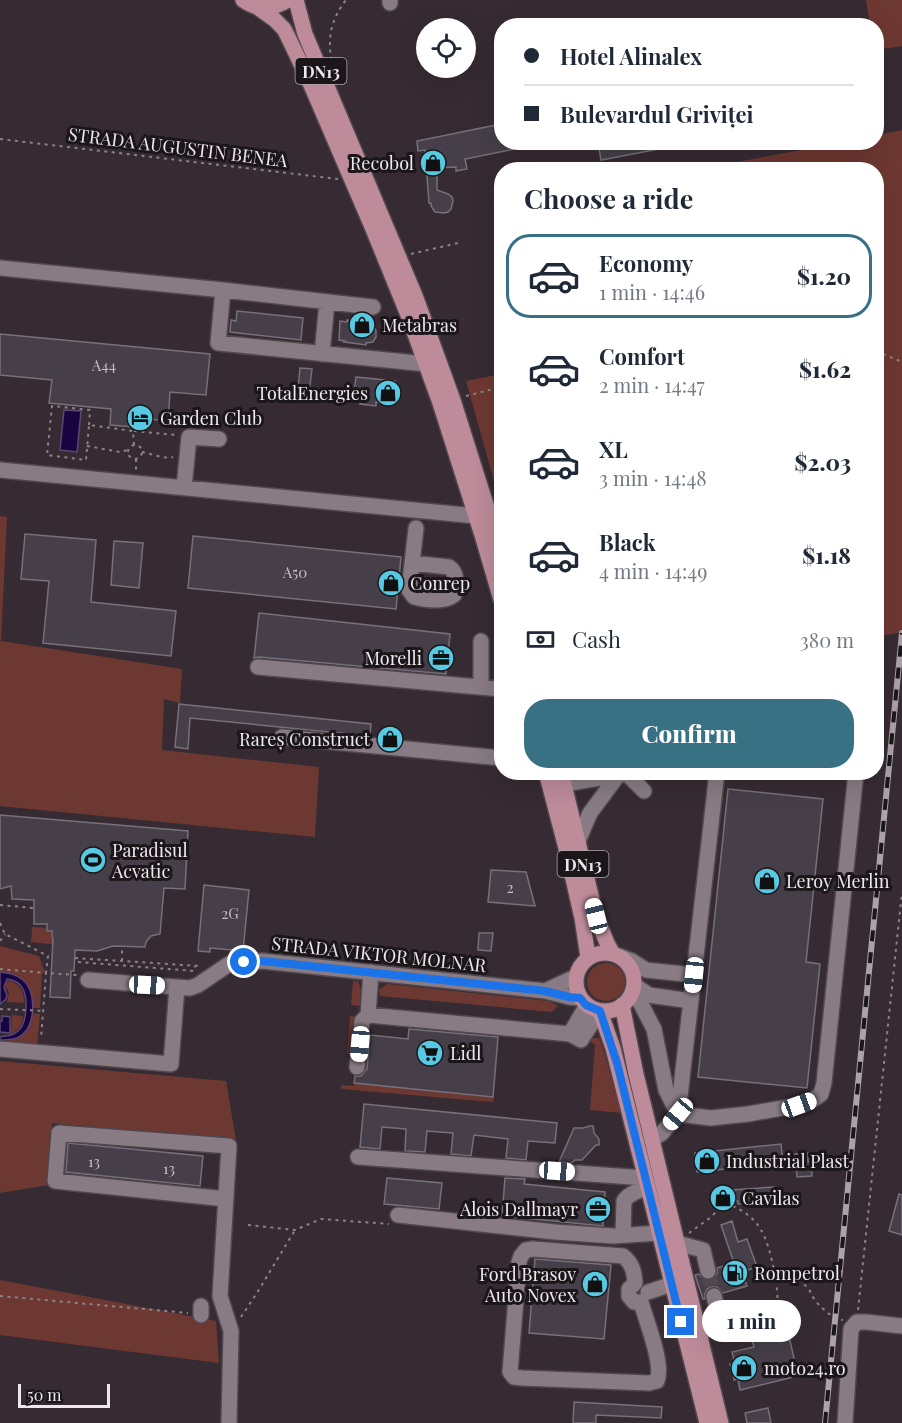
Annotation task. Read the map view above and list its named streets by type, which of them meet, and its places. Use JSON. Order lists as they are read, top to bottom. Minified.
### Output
{"streets":{"main road":["DN13"],"street":["STRADA VIKTOR MOLNAR"],"path":["STRADA AUGUSTIN BENEA"]},"crossings":[["DN13","STRADA VIKTOR MOLNAR"]],"places":{"shop":["Recobol","Metabras","TotalEnergies","Conrep","Rareș Construct","Leroy Merlin","Industrial Plast","Cavilas","Ford Brasov Auto Novex","moto24.ro"],"hotel":["Garden Club"],"office":["Morelli","Alois Dallmayr"],"sports":["Paradisul Acvatic"],"supermarket":["Lidl"],"fuel station":["Rompetrol"]},"house_numbers":["A44","A50","2","2G","13","13"],"scale_bar":"50 m","page":{"banner":["Hotel Alinalex","Bulevardul Griviței"],"heading":"Choose a ride","list":[{"name":"Economy","note":"1 min · 14:46","value":"$1.20"},{"name":"Comfort","note":"2 min · 14:47","value":"$1.62"},{"name":"XL","note":"3 min · 14:48","value":"$2.03"},{"name":"Black","note":"4 min · 14:49","value":"$1.18"}],"pay":["Cash","380 m"],"buttons":"Confirm","bubble":"1 min","scale":"50 m"}}
